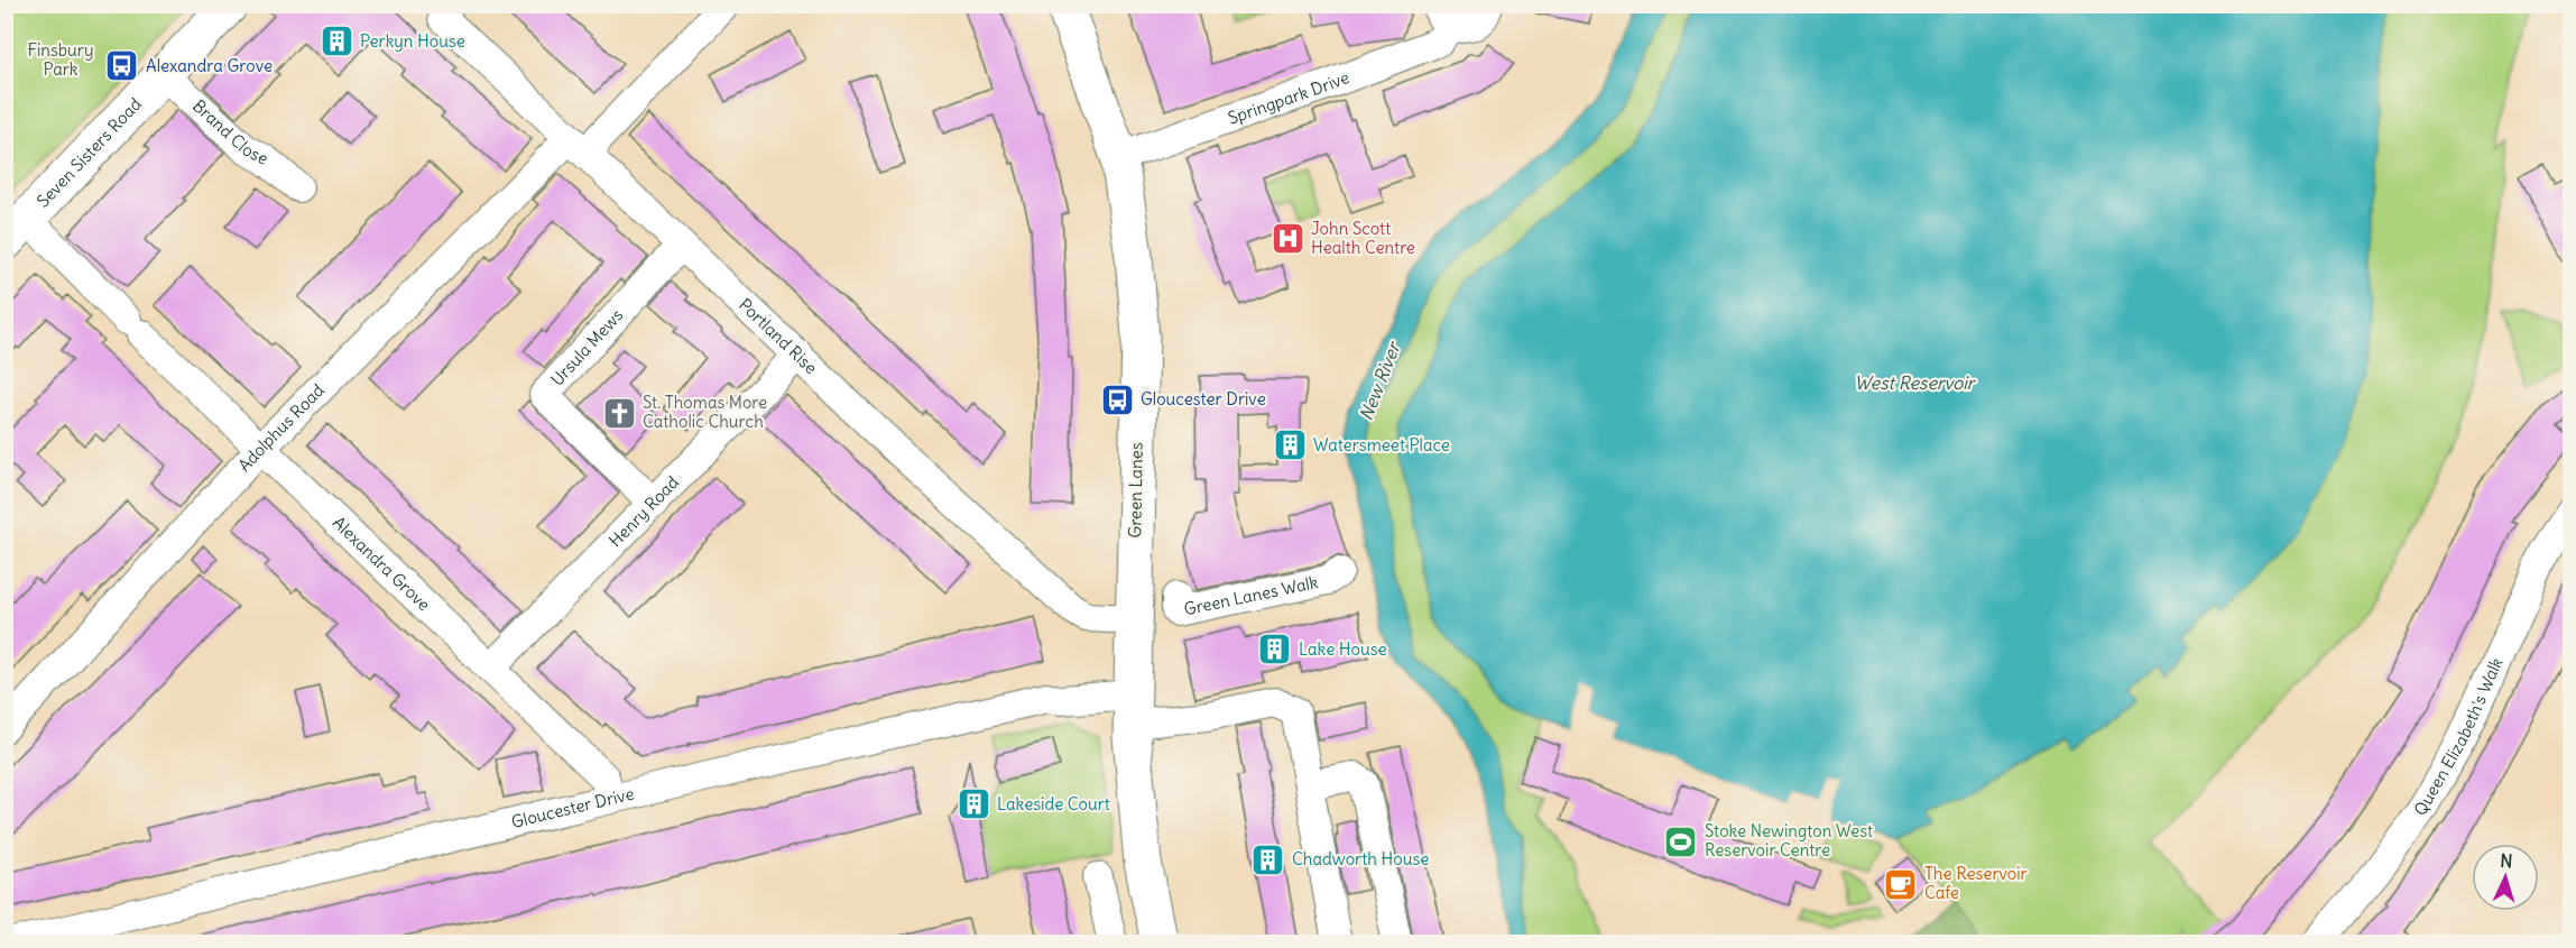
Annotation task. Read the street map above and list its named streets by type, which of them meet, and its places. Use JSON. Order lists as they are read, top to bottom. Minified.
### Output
{"streets":{"main road":["Seven Sisters Road","Green Lanes"],"street":["Springpark Drive","Brand Close","Portland Rise","Ursula Mews","Adolphus Road","Henry Road","Alexandra Grove","Green Lanes Walk","Queen Elizabeth's Walk","Gloucester Drive"]},"crossings":[["Springpark Drive","Green Lanes"],["Brand Close","Seven Sisters Road"],["Seven Sisters Road","Alexandra Grove"],["Portland Rise","Ursula Mews"],["Portland Rise","Adolphus Road"],["Portland Rise","Green Lanes"],["Portland Rise","Henry Road"],["Ursula Mews","Henry Road"],["Adolphus Road","Alexandra Grove"],["Green Lanes","Gloucester Drive"],["Henry Road","Alexandra Grove"],["Alexandra Grove","Gloucester Drive"]],"water":["New River","West Reservoir"],"parks":["Finsbury Park"],"places":{"building":["Perkyn House","Watersmeet Place","Lake House","Lakeside Court","Chadworth House"],"bus stop":["Alexandra Grove","Gloucester Drive"],"hospital":["John Scott Health Centre"],"church":["St. Thomas More Catholic Church"],"sports":["Stoke Newington West Reservoir Centre"],"cafe":["The Reservoir Cafe"]},"north":"top"}
